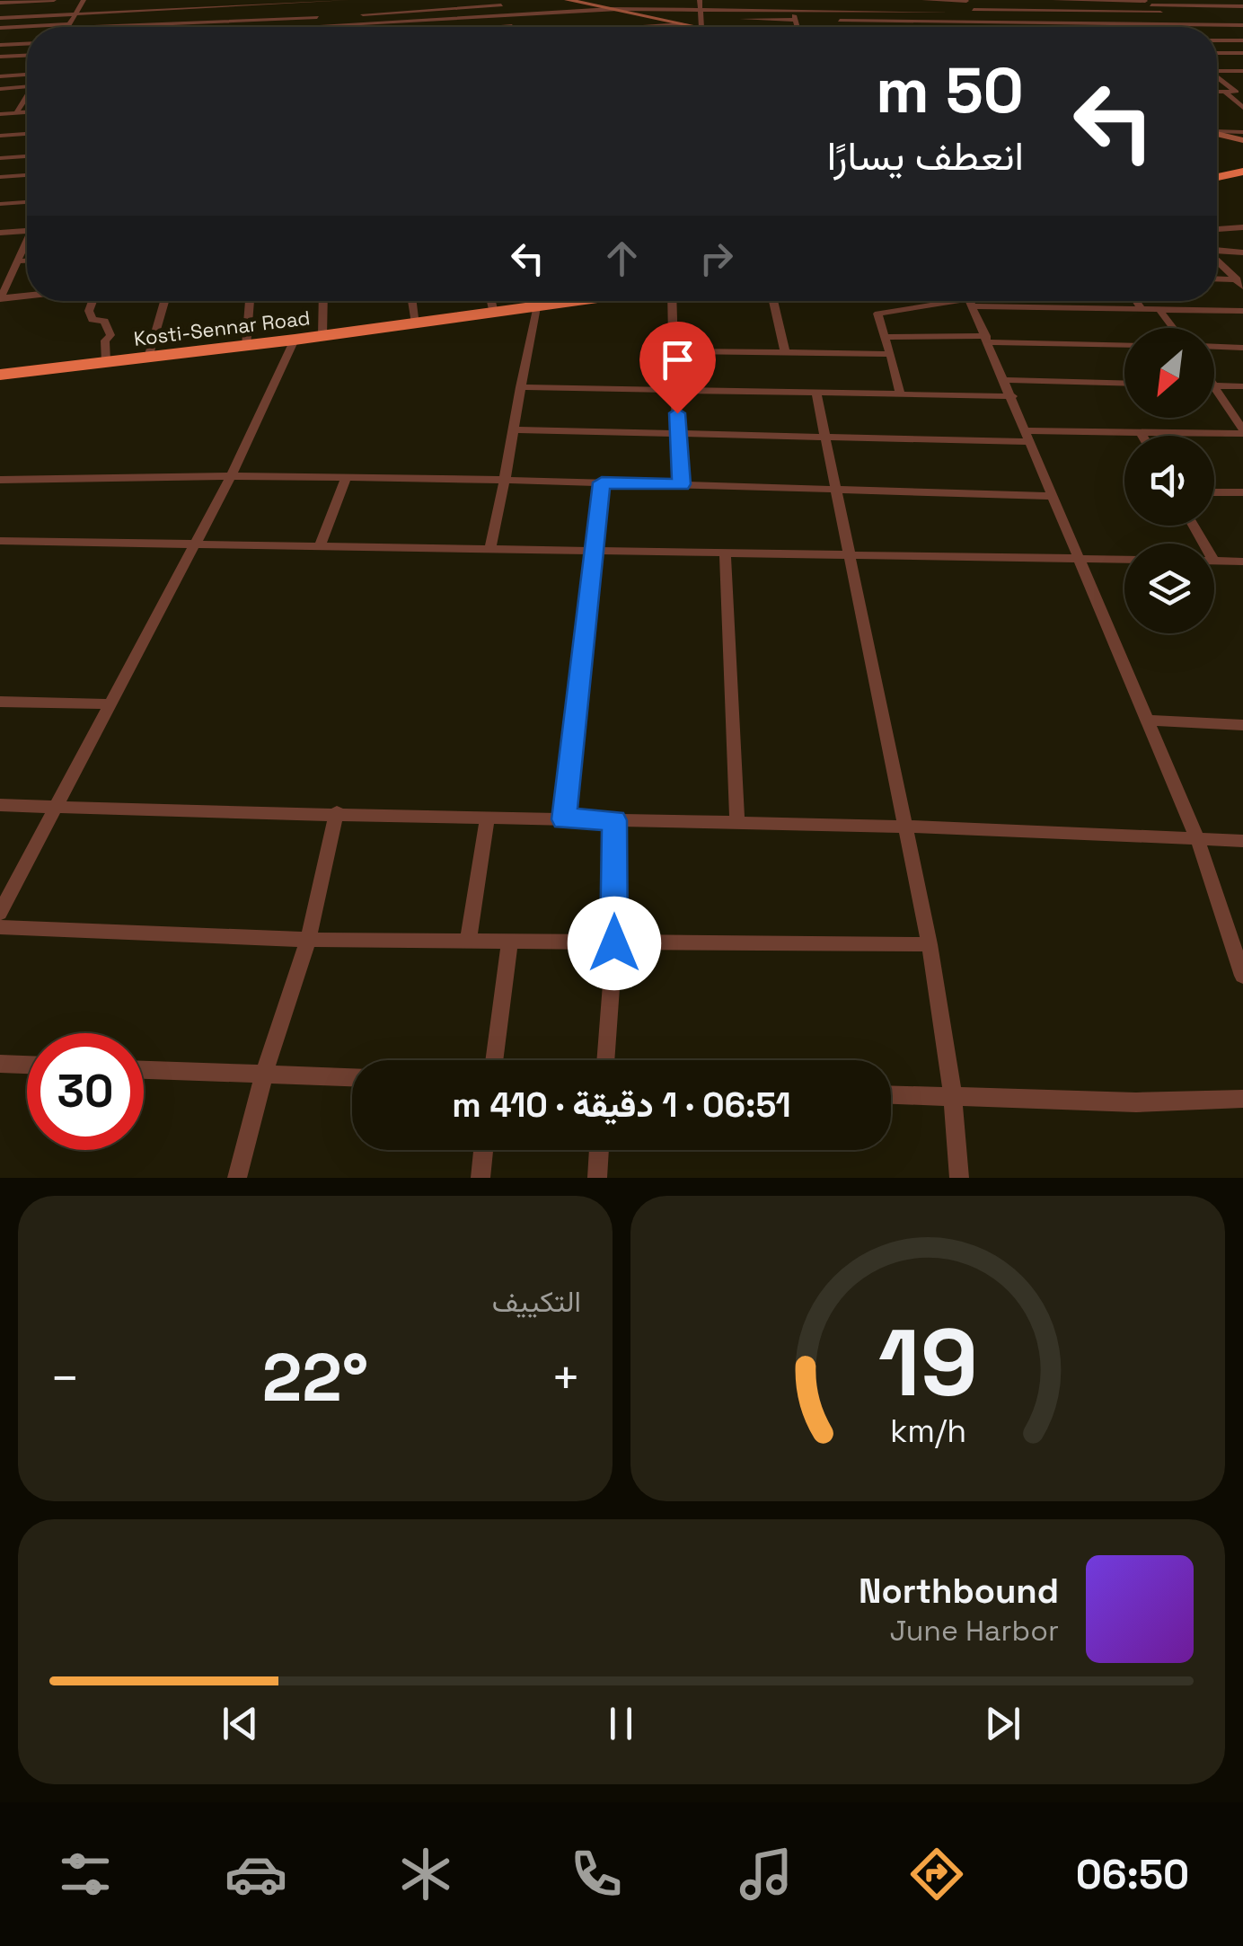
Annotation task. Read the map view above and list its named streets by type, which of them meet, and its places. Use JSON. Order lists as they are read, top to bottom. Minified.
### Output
{"streets":{"highway":["Kosti-Sennar Road"]},"north":"bottom left","page":{"turn":["50 m","انعطف يسارًا"],"limit":"30","trip":"06:51 · 1 دقيقة · 410 m","tile":"التكييف","heat":["−","22°","+"],"song":["Northbound","June Harbor"],"tabs":"06:50","gauge":["19","km/h"]}}
